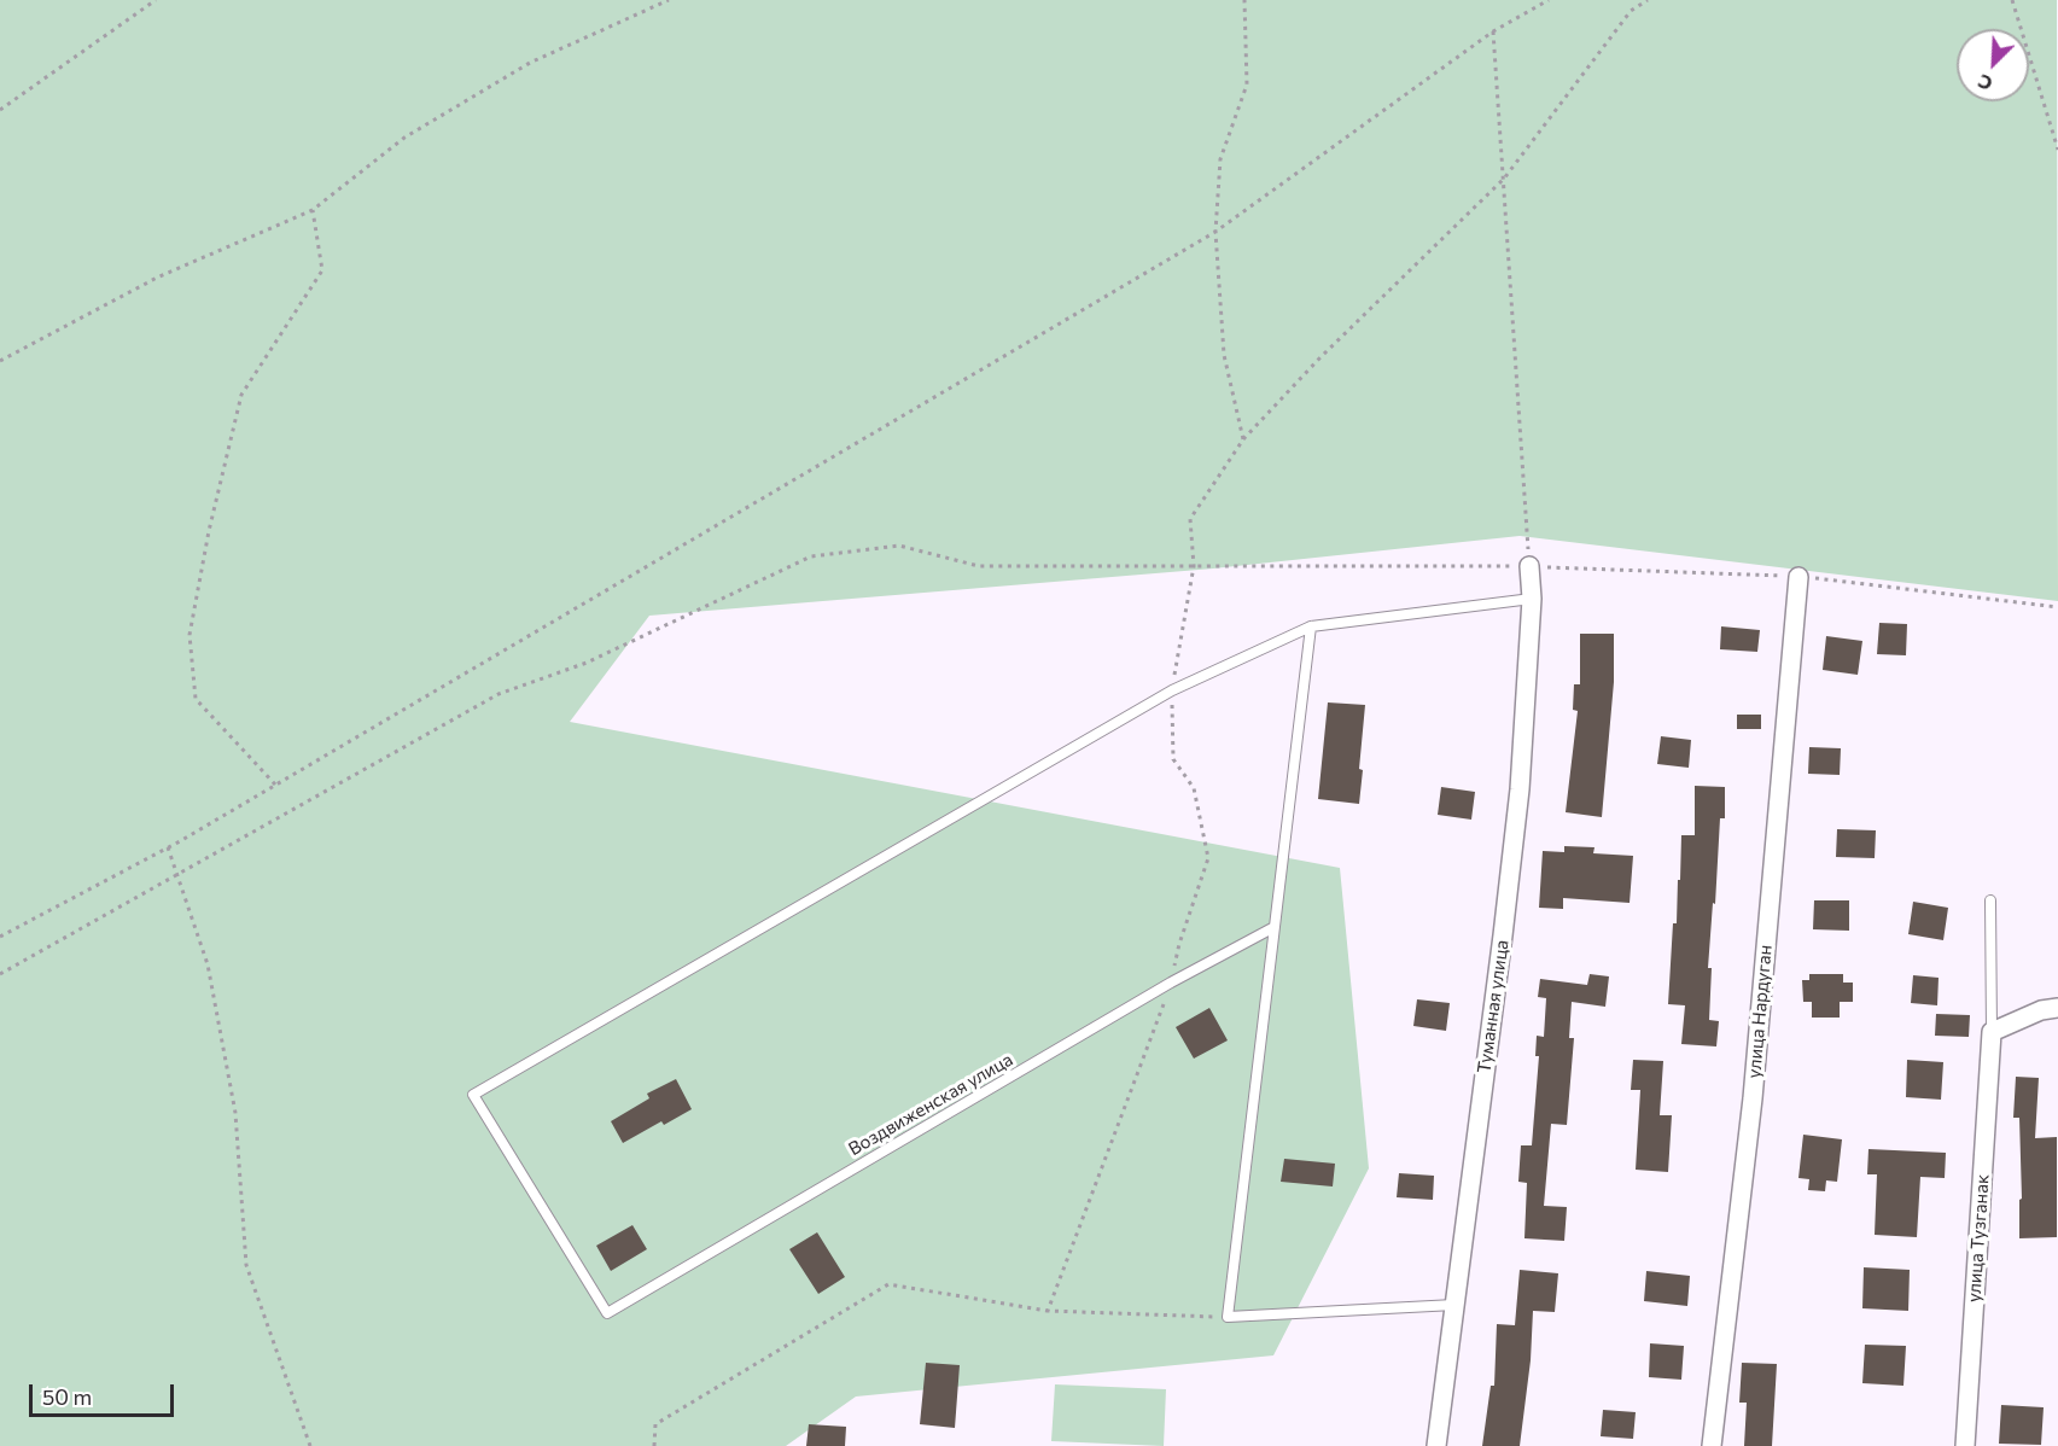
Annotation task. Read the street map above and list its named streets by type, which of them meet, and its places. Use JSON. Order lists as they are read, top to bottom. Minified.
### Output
{"streets":{"street":["Туманная улица","улица Нардуган","улица Тузганак"],"lane":["Воздвиженская улица"]},"scale_bar":"50 m","north":"bottom left"}
